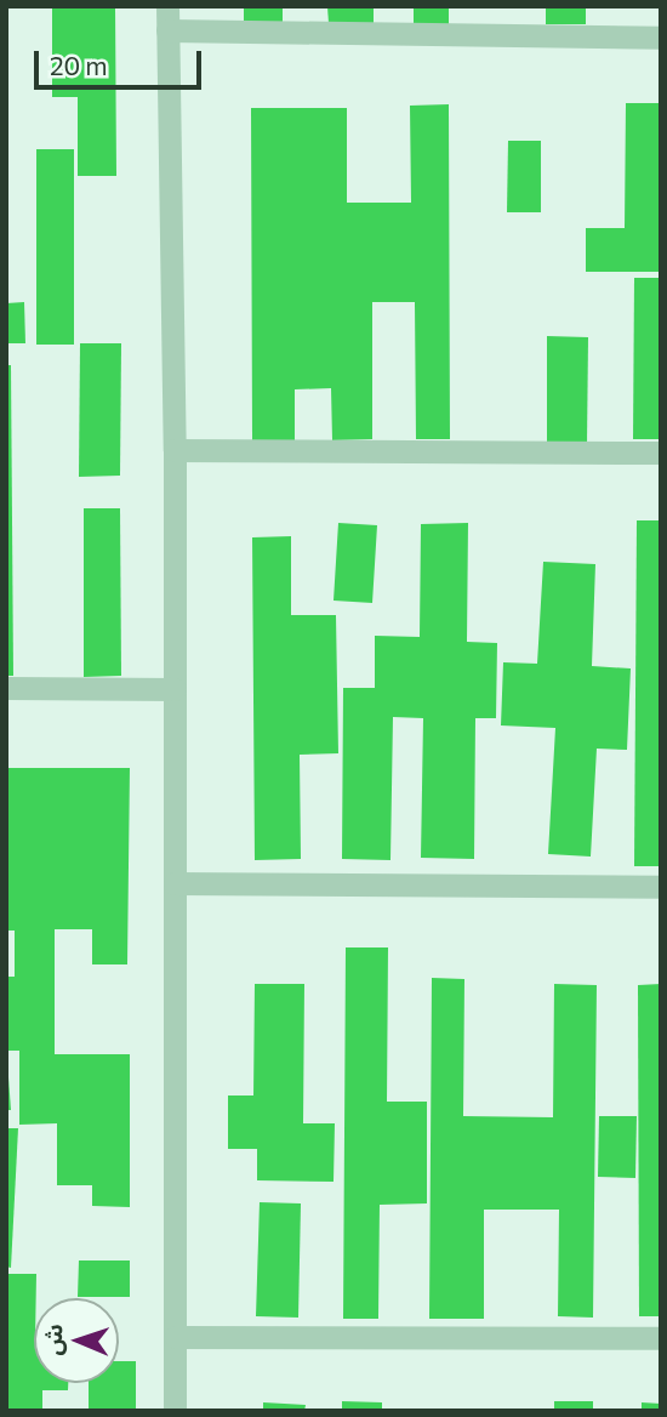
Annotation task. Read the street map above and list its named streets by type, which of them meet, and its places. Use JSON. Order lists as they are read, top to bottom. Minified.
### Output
{"scale_bar":"20 m","north":"left"}
